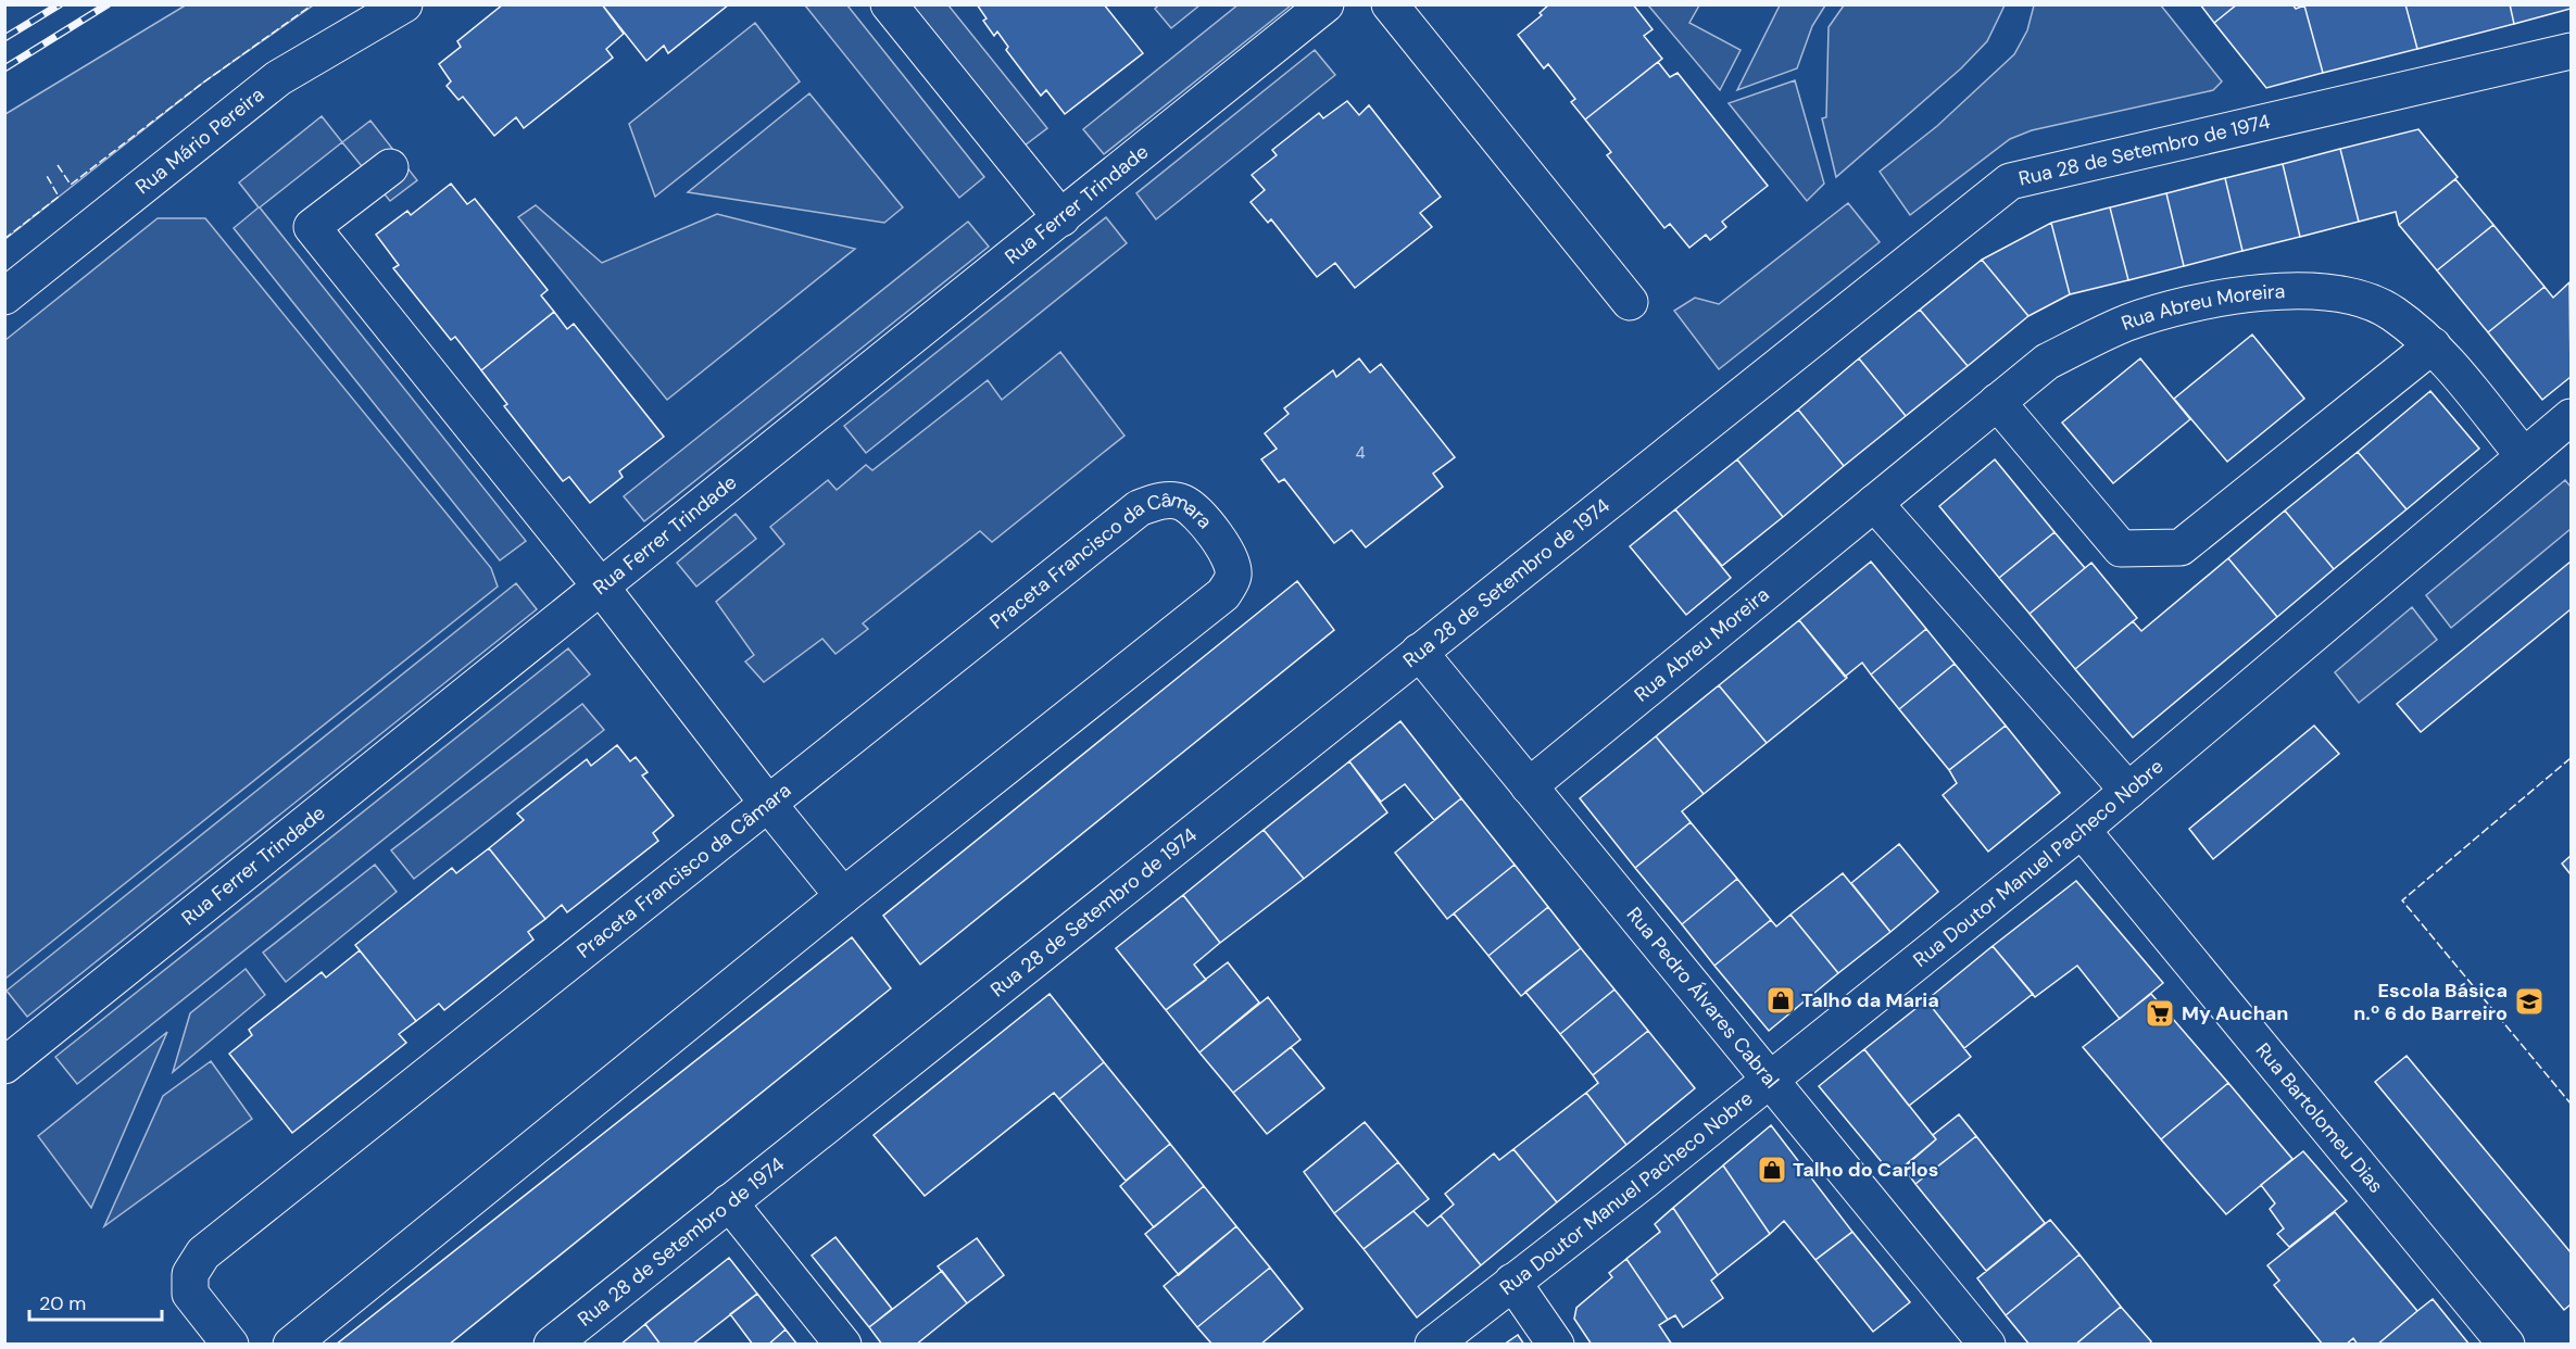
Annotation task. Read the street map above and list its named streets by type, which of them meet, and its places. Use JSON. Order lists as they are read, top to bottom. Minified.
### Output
{"streets":{"street":["Rua Mário Pereira","Rua 28 de Setembro de 1974","Rua Ferrer Trindade","Rua Abreu Moreira","Praceta Francisco da Câmara","Rua Doutor Manuel Pacheco Nobre","Rua Pedro Álvares Cabral","Rua Bartolomeu Dias"]},"crossings":[["Rua 28 de Setembro de 1974","Rua Pedro Álvares Cabral"],["Rua Abreu Moreira","Rua Doutor Manuel Pacheco Nobre"],["Rua Abreu Moreira","Rua Pedro Álvares Cabral"],["Rua Doutor Manuel Pacheco Nobre","Rua Pedro Álvares Cabral"],["Rua Doutor Manuel Pacheco Nobre","Rua Bartolomeu Dias"]],"places":{"shop":["Talho da Maria","Talho do Carlos"],"school or university":["Escola Básica n.º 6 do Barreiro"],"supermarket":["My Auchan"]},"house_numbers":["4"],"scale_bar":"20 m"}
